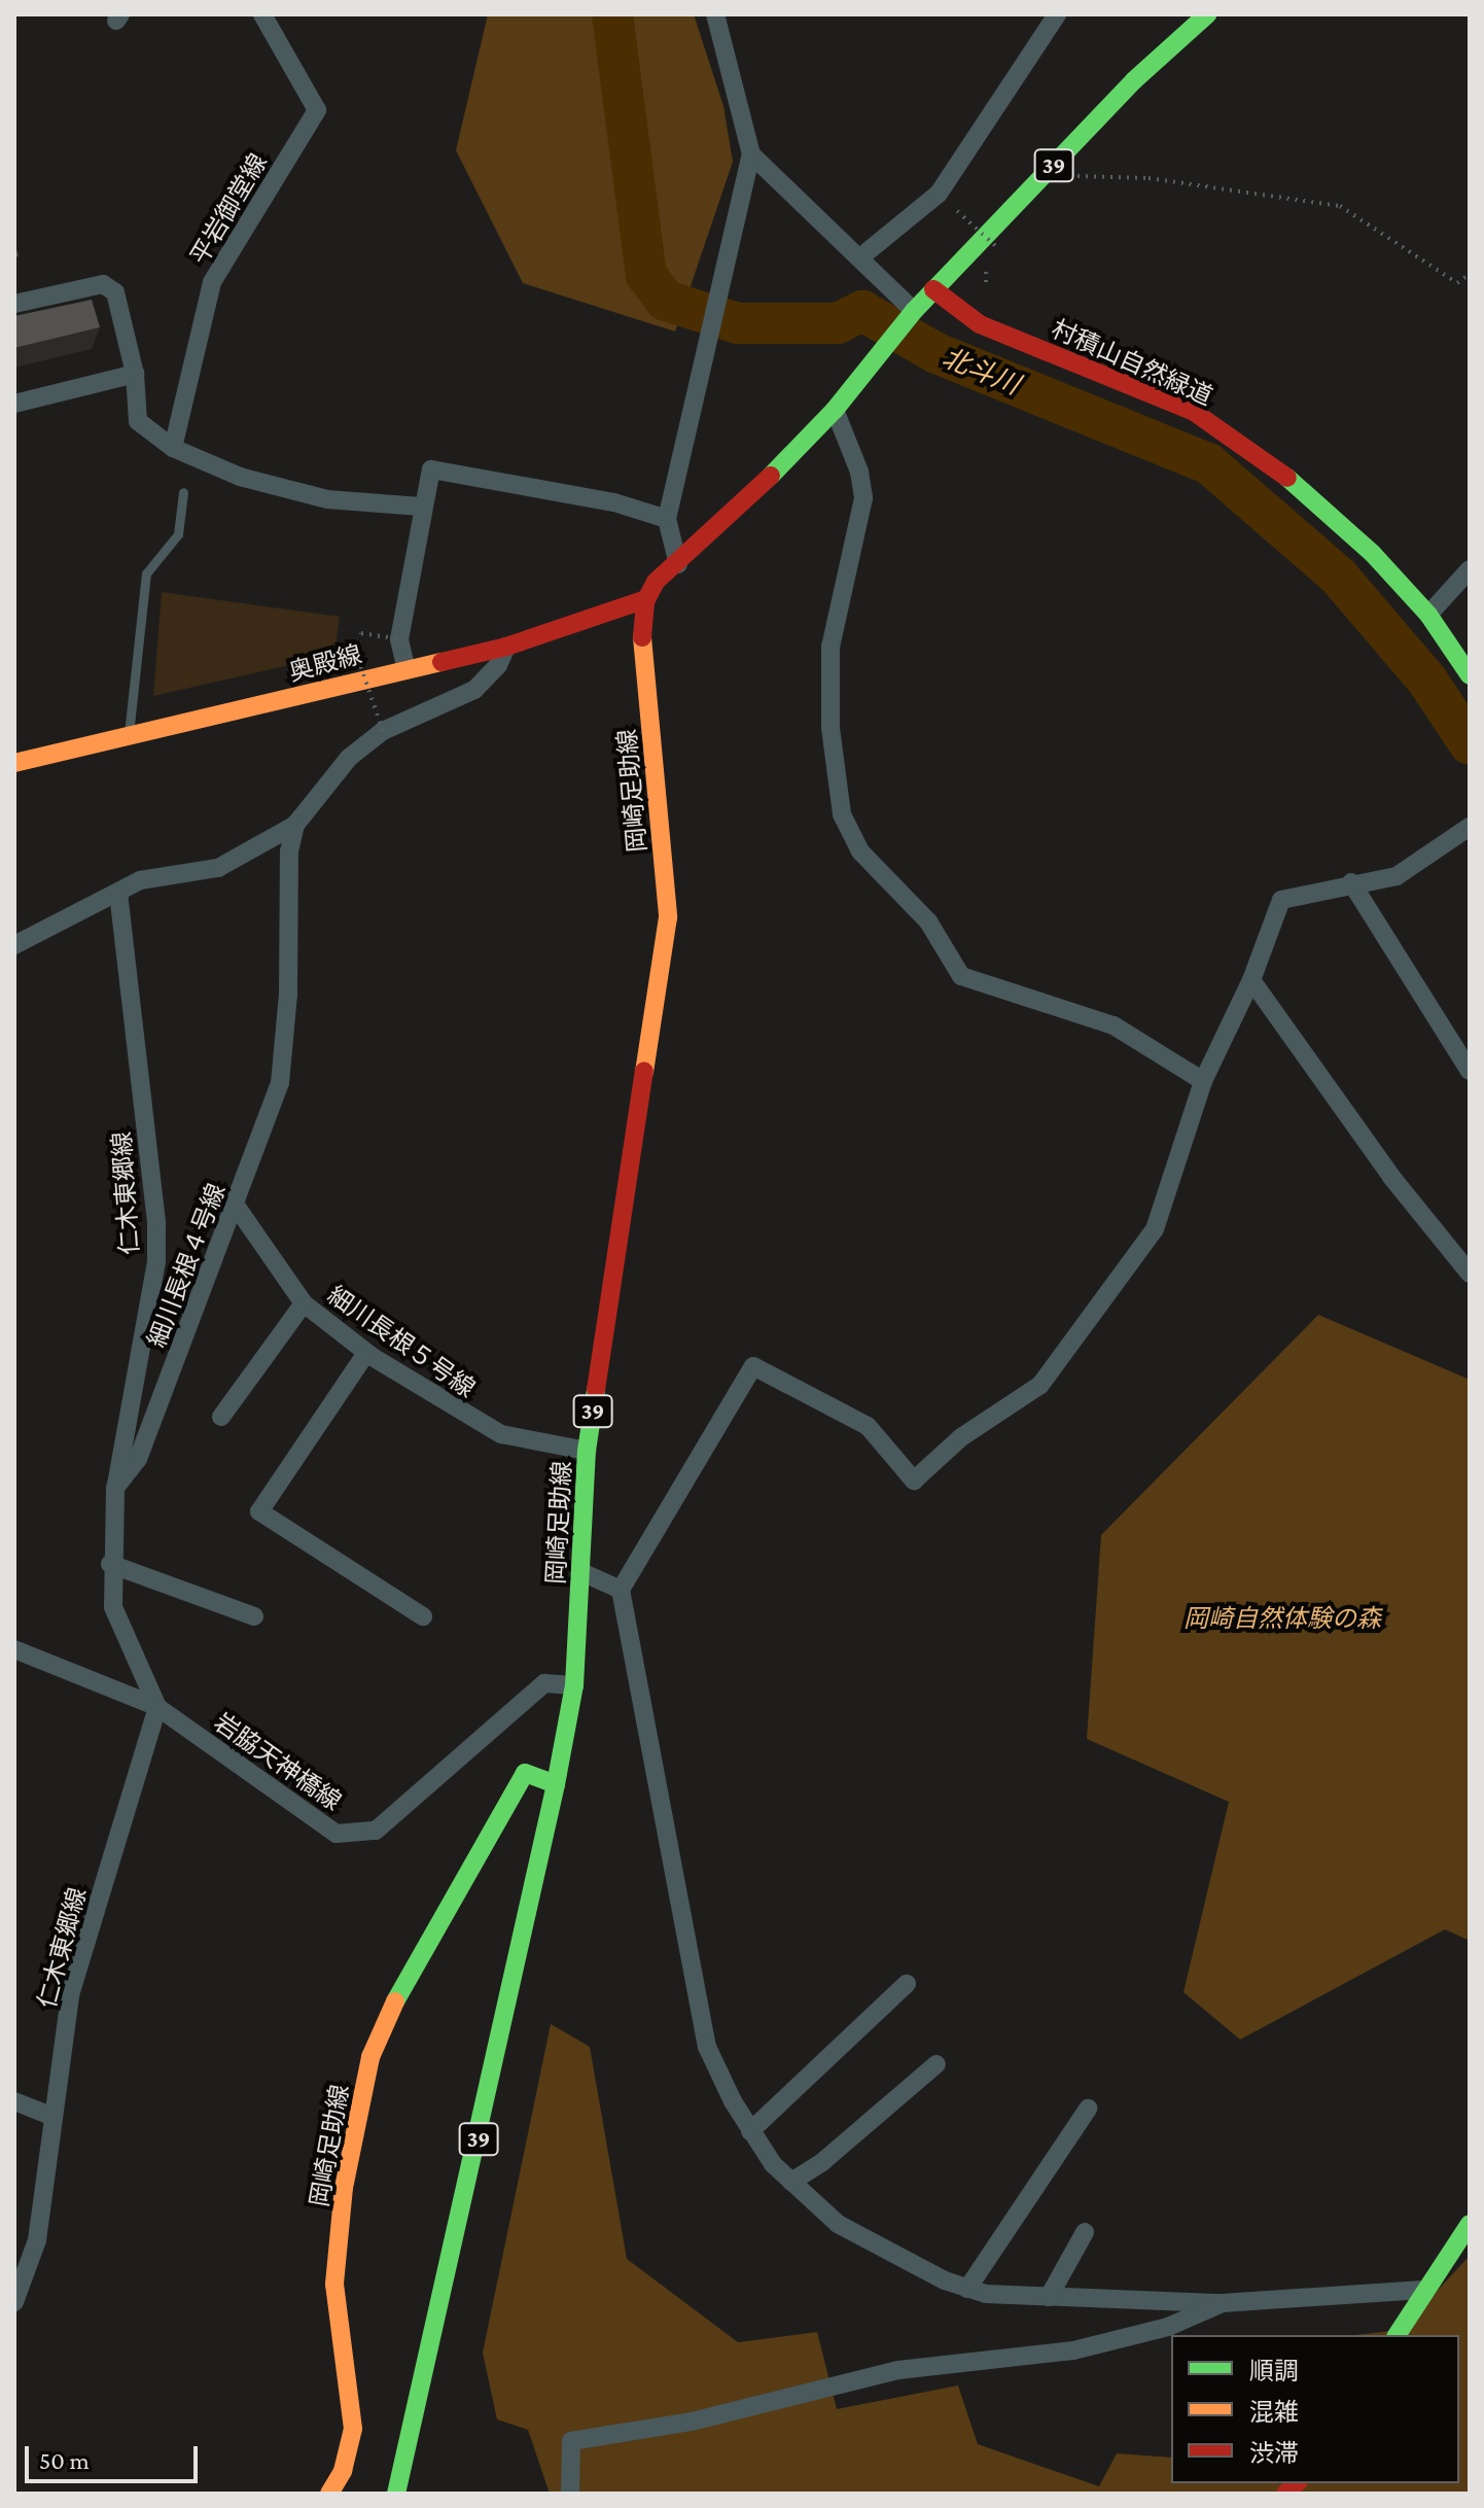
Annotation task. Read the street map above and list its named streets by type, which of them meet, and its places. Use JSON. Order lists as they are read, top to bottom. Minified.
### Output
{"streets":{"main road":["39","村積山自然緑道","奥殿線","岡崎足助線"],"street":["平岩御堂線","仁木東郷線","細川長根４号線","細川長根５号線","岩脇天神橋線"]},"crossings":[["39","村積山自然緑道"],["39","奥殿線"],["39","岡崎足助線"],["奥殿線","岡崎足助線"],["岡崎足助線","細川長根５号線"],["岡崎足助線","岩脇天神橋線"],["仁木東郷線","細川長根４号線"],["仁木東郷線","岩脇天神橋線"],["細川長根４号線","細川長根５号線"]],"water":["北斗川"],"parks":["岡崎自然体験の森"],"legend":["順調","混雑","渋滞"],"scale_bar":"50 m"}
